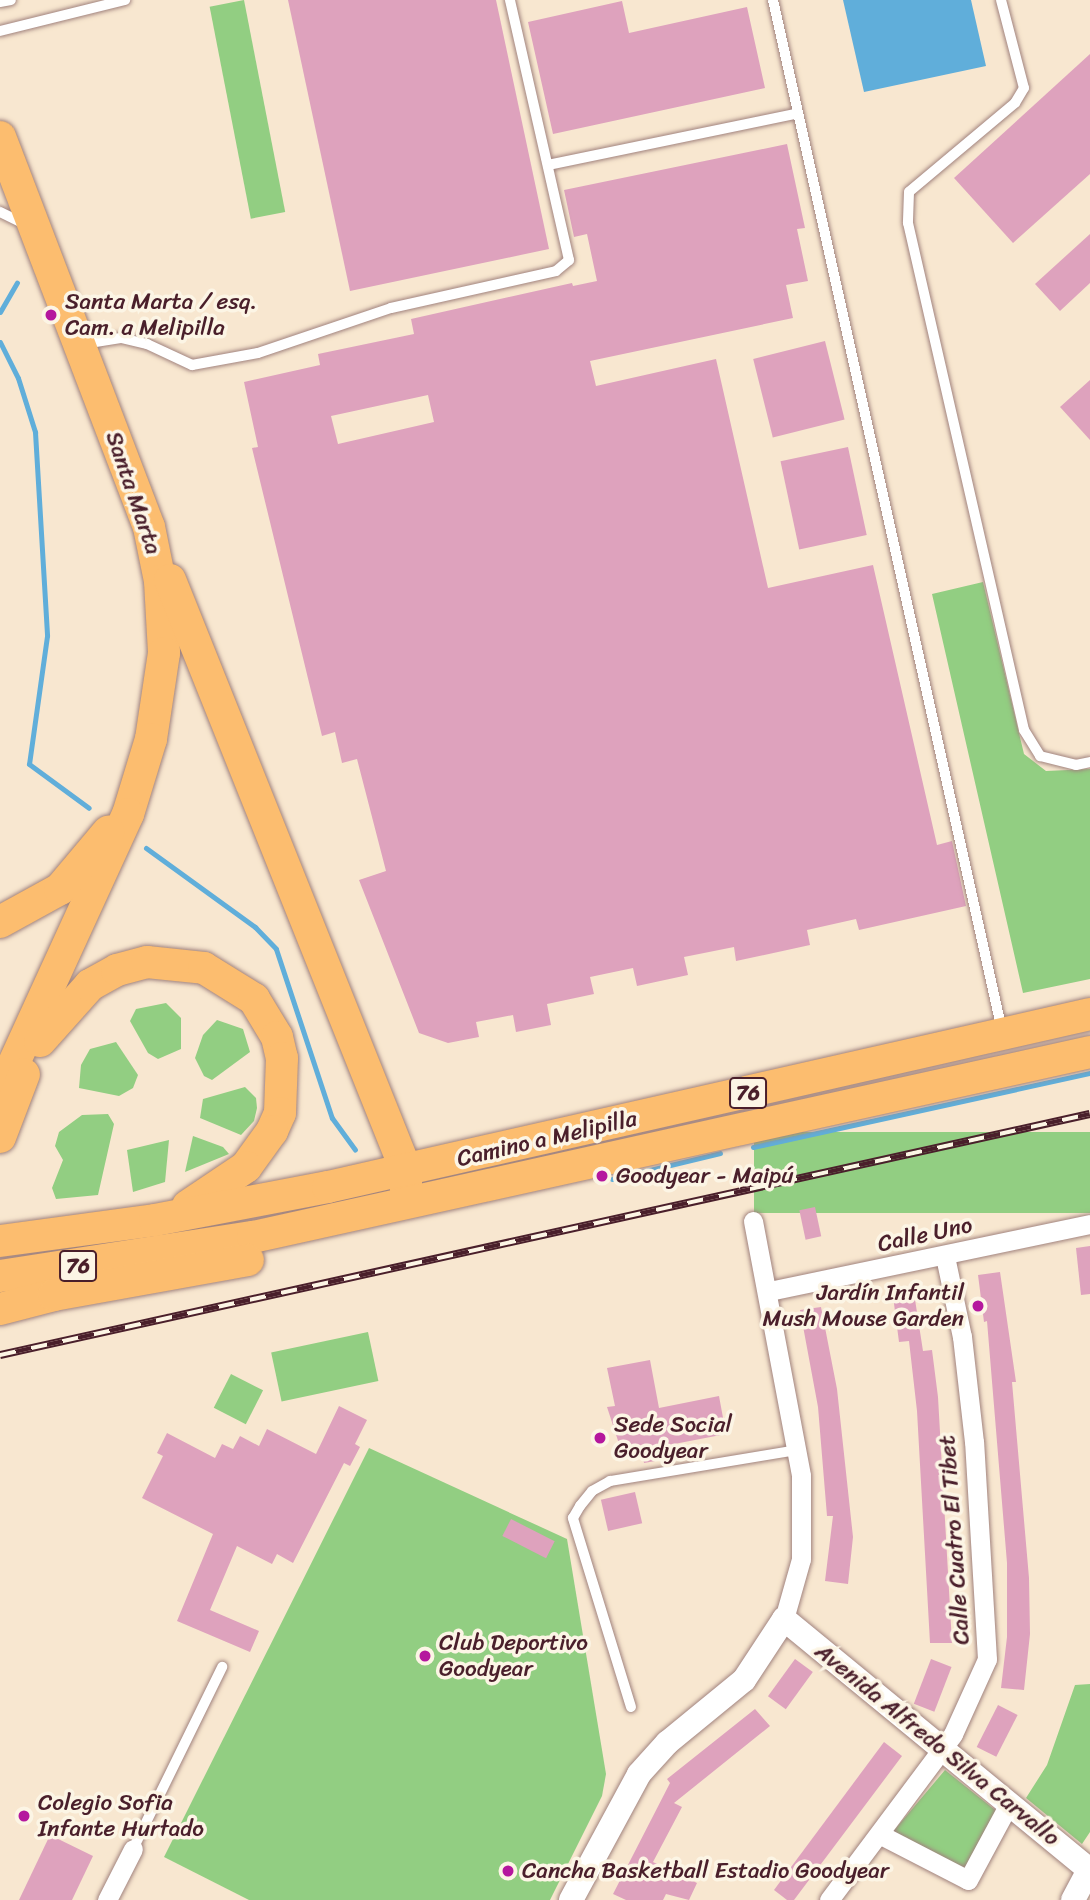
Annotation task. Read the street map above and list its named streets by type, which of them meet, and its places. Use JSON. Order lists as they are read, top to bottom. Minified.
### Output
{"streets":{"main road":["Santa Marta","76","Camino a Melipilla"],"street":["Calle Uno","Calle Cuatro El Tibet","Avenida Alfredo Silva Carvallo"]},"crossings":[["Calle Uno","Calle Cuatro El Tibet"],["Calle Cuatro El Tibet","Avenida Alfredo Silva Carvallo"]],"places":["Santa Marta / esq. Cam. a Melipilla","Goodyear - Maipú","Jardín Infantil Mush Mouse Garden","Sede Social Goodyear","Club Deportivo Goodyear","Colegio Sofia Infante Hurtado","Cancha Basketball Estadio Goodyear"]}
